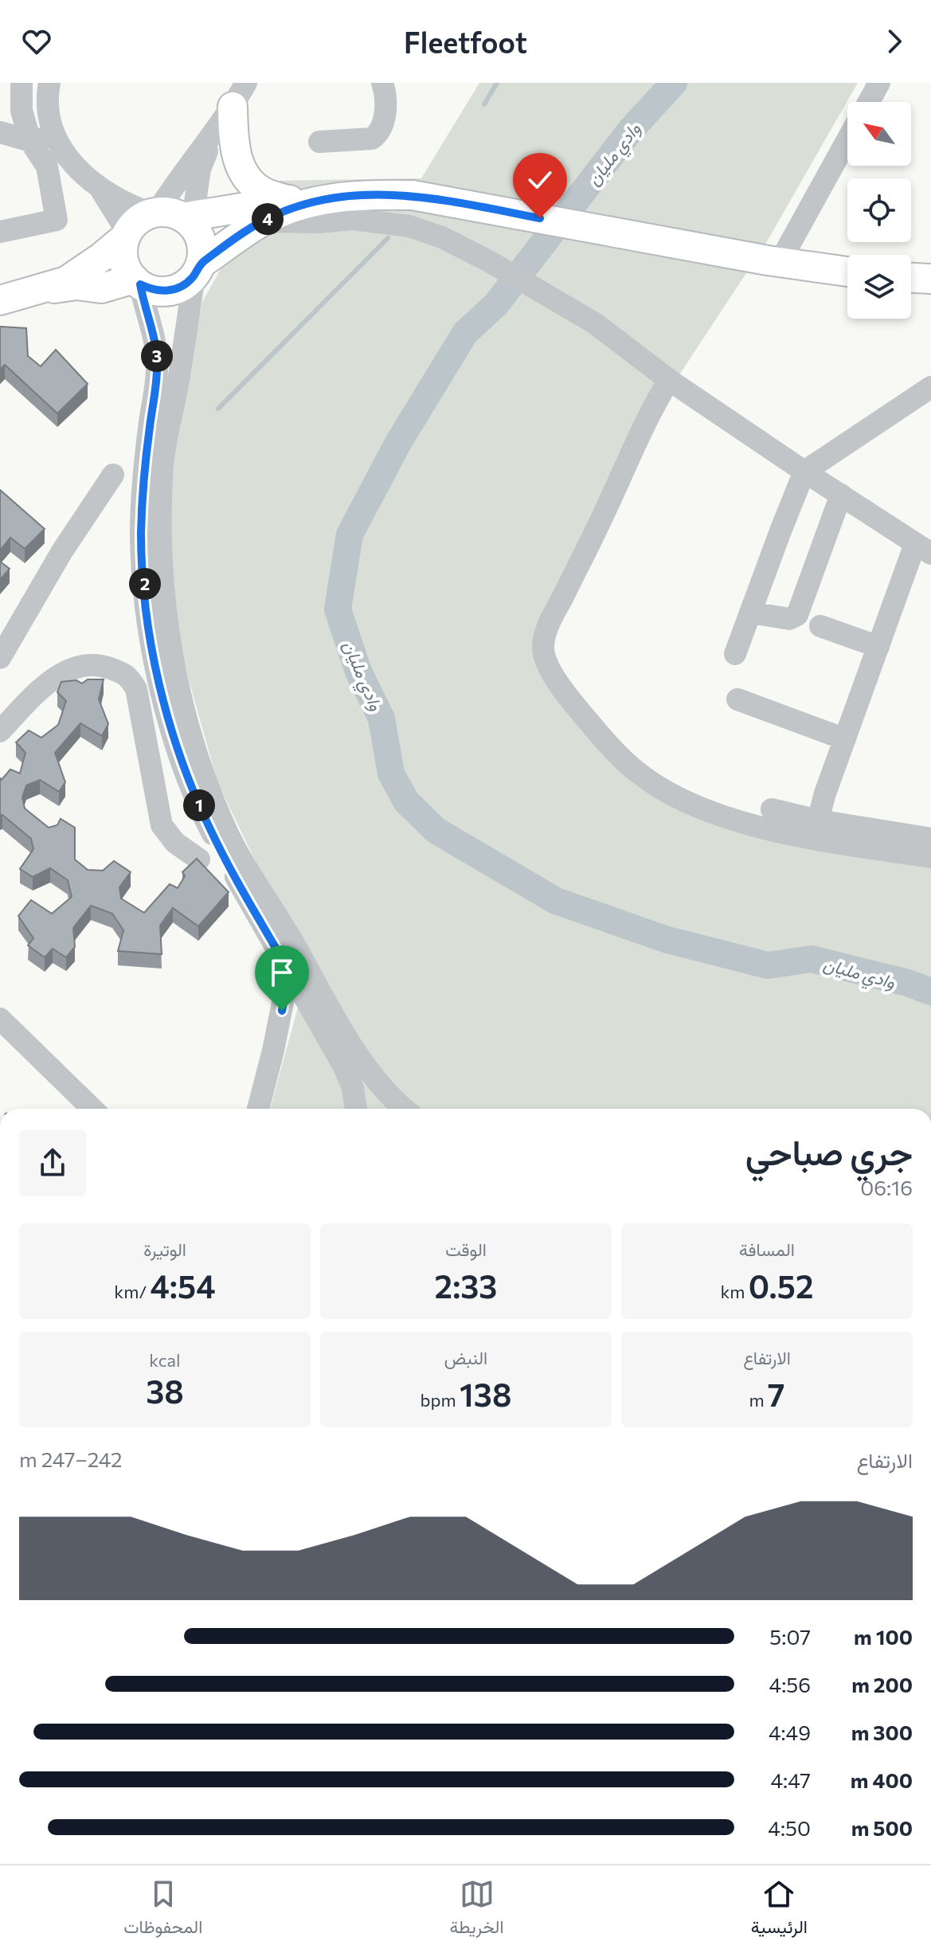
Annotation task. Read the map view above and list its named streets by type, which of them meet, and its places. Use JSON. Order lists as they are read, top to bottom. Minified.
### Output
{"water":["وادي مليان"],"north":"top left","page":{"header":"Fleetfoot","pins":["4","3","2","1"],"heading":["جري صباحي","06:16"],"stats":[["المسافة","0.52 km"],["الوقت","2:33"],["الوتيرة","4:54 /km"],["الارتفاع","7 m"],["النبض","138 bpm"],["kcal","38"]],"chart":["الارتفاع","242–247 m"],"list":[{"name":"100 m","note":"5:07"},{"name":"200 m","note":"4:56"},{"name":"300 m","note":"4:49"},{"name":"400 m","note":"4:47"},{"name":"500 m","note":"4:50"}],"tabs":["الرئيسية","الخريطة","المحفوظات"]}}
